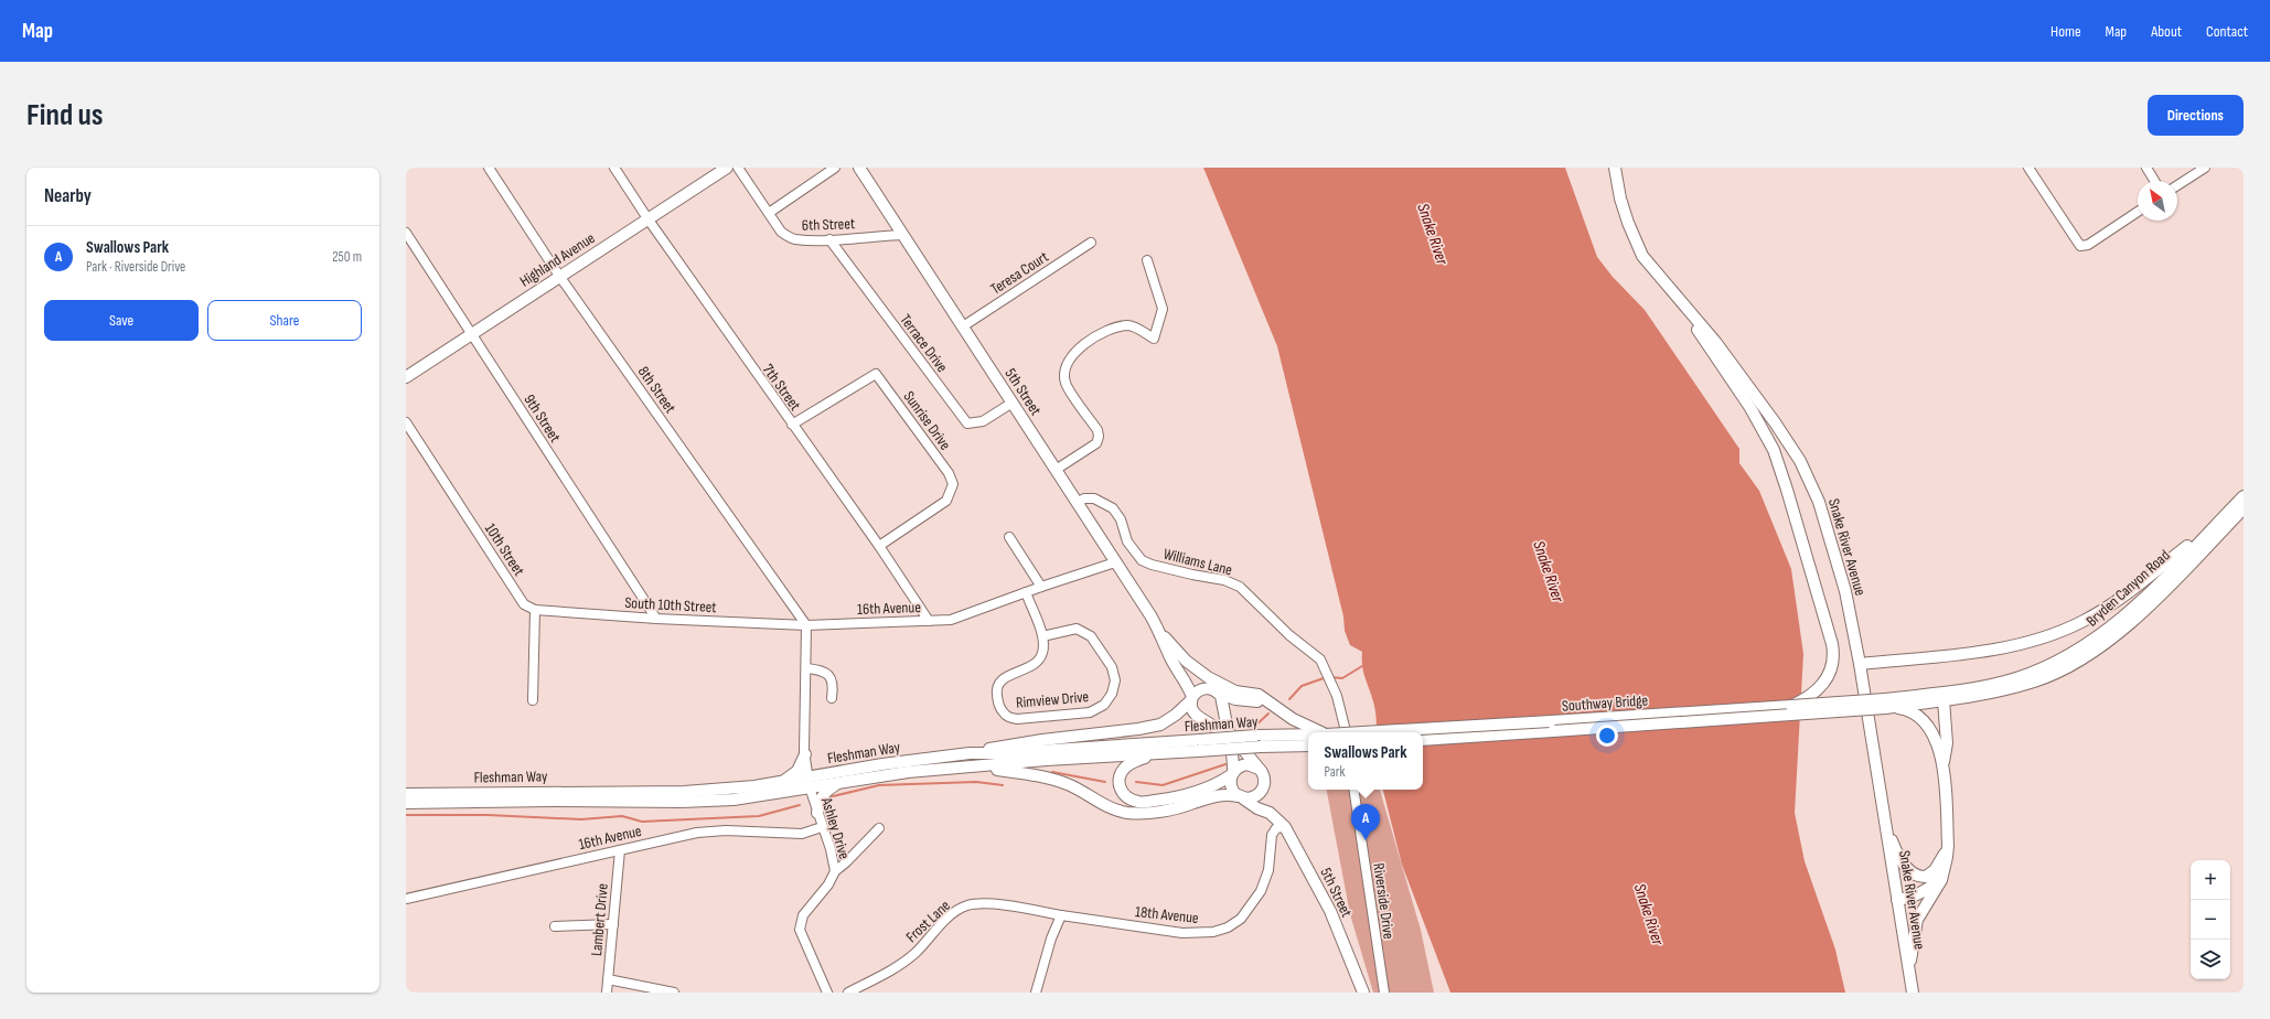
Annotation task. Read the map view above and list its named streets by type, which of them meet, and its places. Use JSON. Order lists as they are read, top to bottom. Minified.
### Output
{"streets":{"main road":["Highland Avenue","5th Street","Snake River Avenue","Bryden Canyon Road","Southway Bridge","Fleshman Way"],"street":["6th Street","Teresa Court","Terrace Drive","7th Street","8th Street","9th Street","Sunrise Drive","10th Street","Williams Lane","South 10th Street","16th Avenue","Rimview Drive","Ashley Drive","Riverside Drive","18th Avenue","Lambert Drive","Frost Lane"]},"crossings":[["6th Street","Terrace Drive"],["6th Street","5th Street"],["Highland Avenue","7th Street"],["Highland Avenue","8th Street"],["Highland Avenue","9th Street"],["Teresa Court","5th Street"],["Terrace Drive","5th Street"],["7th Street","Sunrise Drive"],["7th Street","16th Avenue"],["8th Street","South 10th Street"],["8th Street","16th Avenue"],["5th Street","Williams Lane"],["5th Street","16th Avenue"],["5th Street","18th Avenue"],["9th Street","South 10th Street"],["10th Street","South 10th Street"],["Bryden Canyon Road","Southway Bridge"],["South 10th Street","16th Avenue"],["16th Avenue","Rimview Drive"],["16th Avenue","Ashley Drive"],["16th Avenue","Lambert Drive"],["Fleshman Way","Ashley Drive"],["18th Avenue","Frost Lane"]],"water":["Snake River"],"north":"top left","page":{"header":"Map","nav":["Home","Map","About","Contact"],"buttons":["Directions",["Save","Share"]],"title":"Find us","heading":"Nearby","list":[{"mark":"A","name":"Swallows Park","note":"Park · Riverside Drive","value":"250 m"}],"popup":["Swallows Park","Park"],"pins":"A","map_buttons":["+","−"]}}
